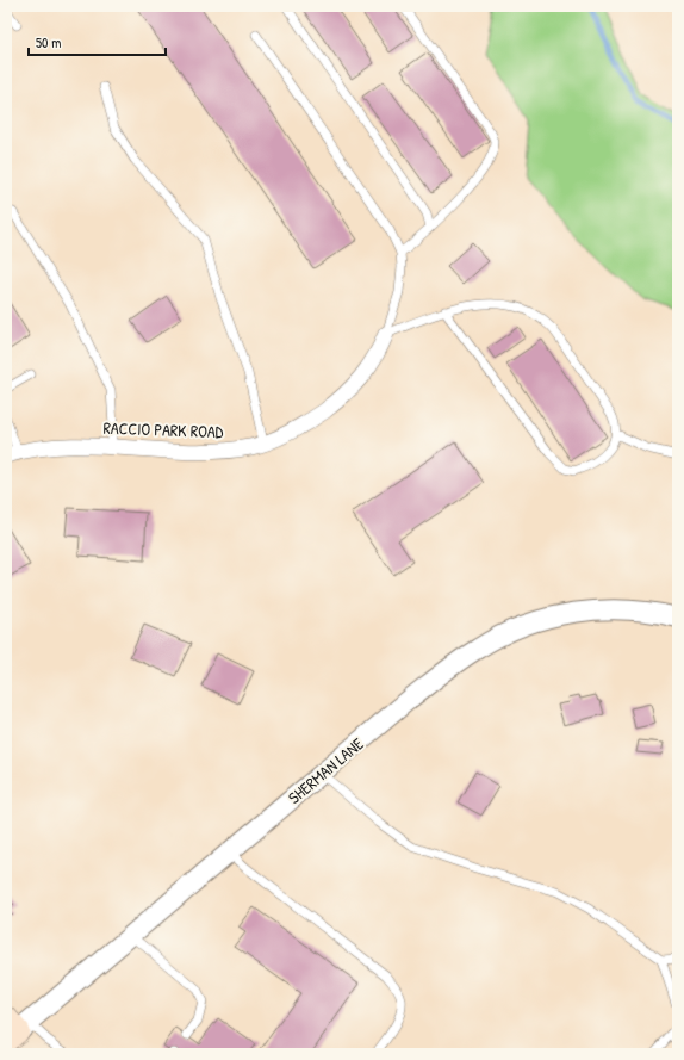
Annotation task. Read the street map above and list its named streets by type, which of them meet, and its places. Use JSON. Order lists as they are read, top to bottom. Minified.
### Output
{"streets":{"street":["RACCIO PARK ROAD","SHERMAN LANE"]},"scale_bar":"50 m"}
